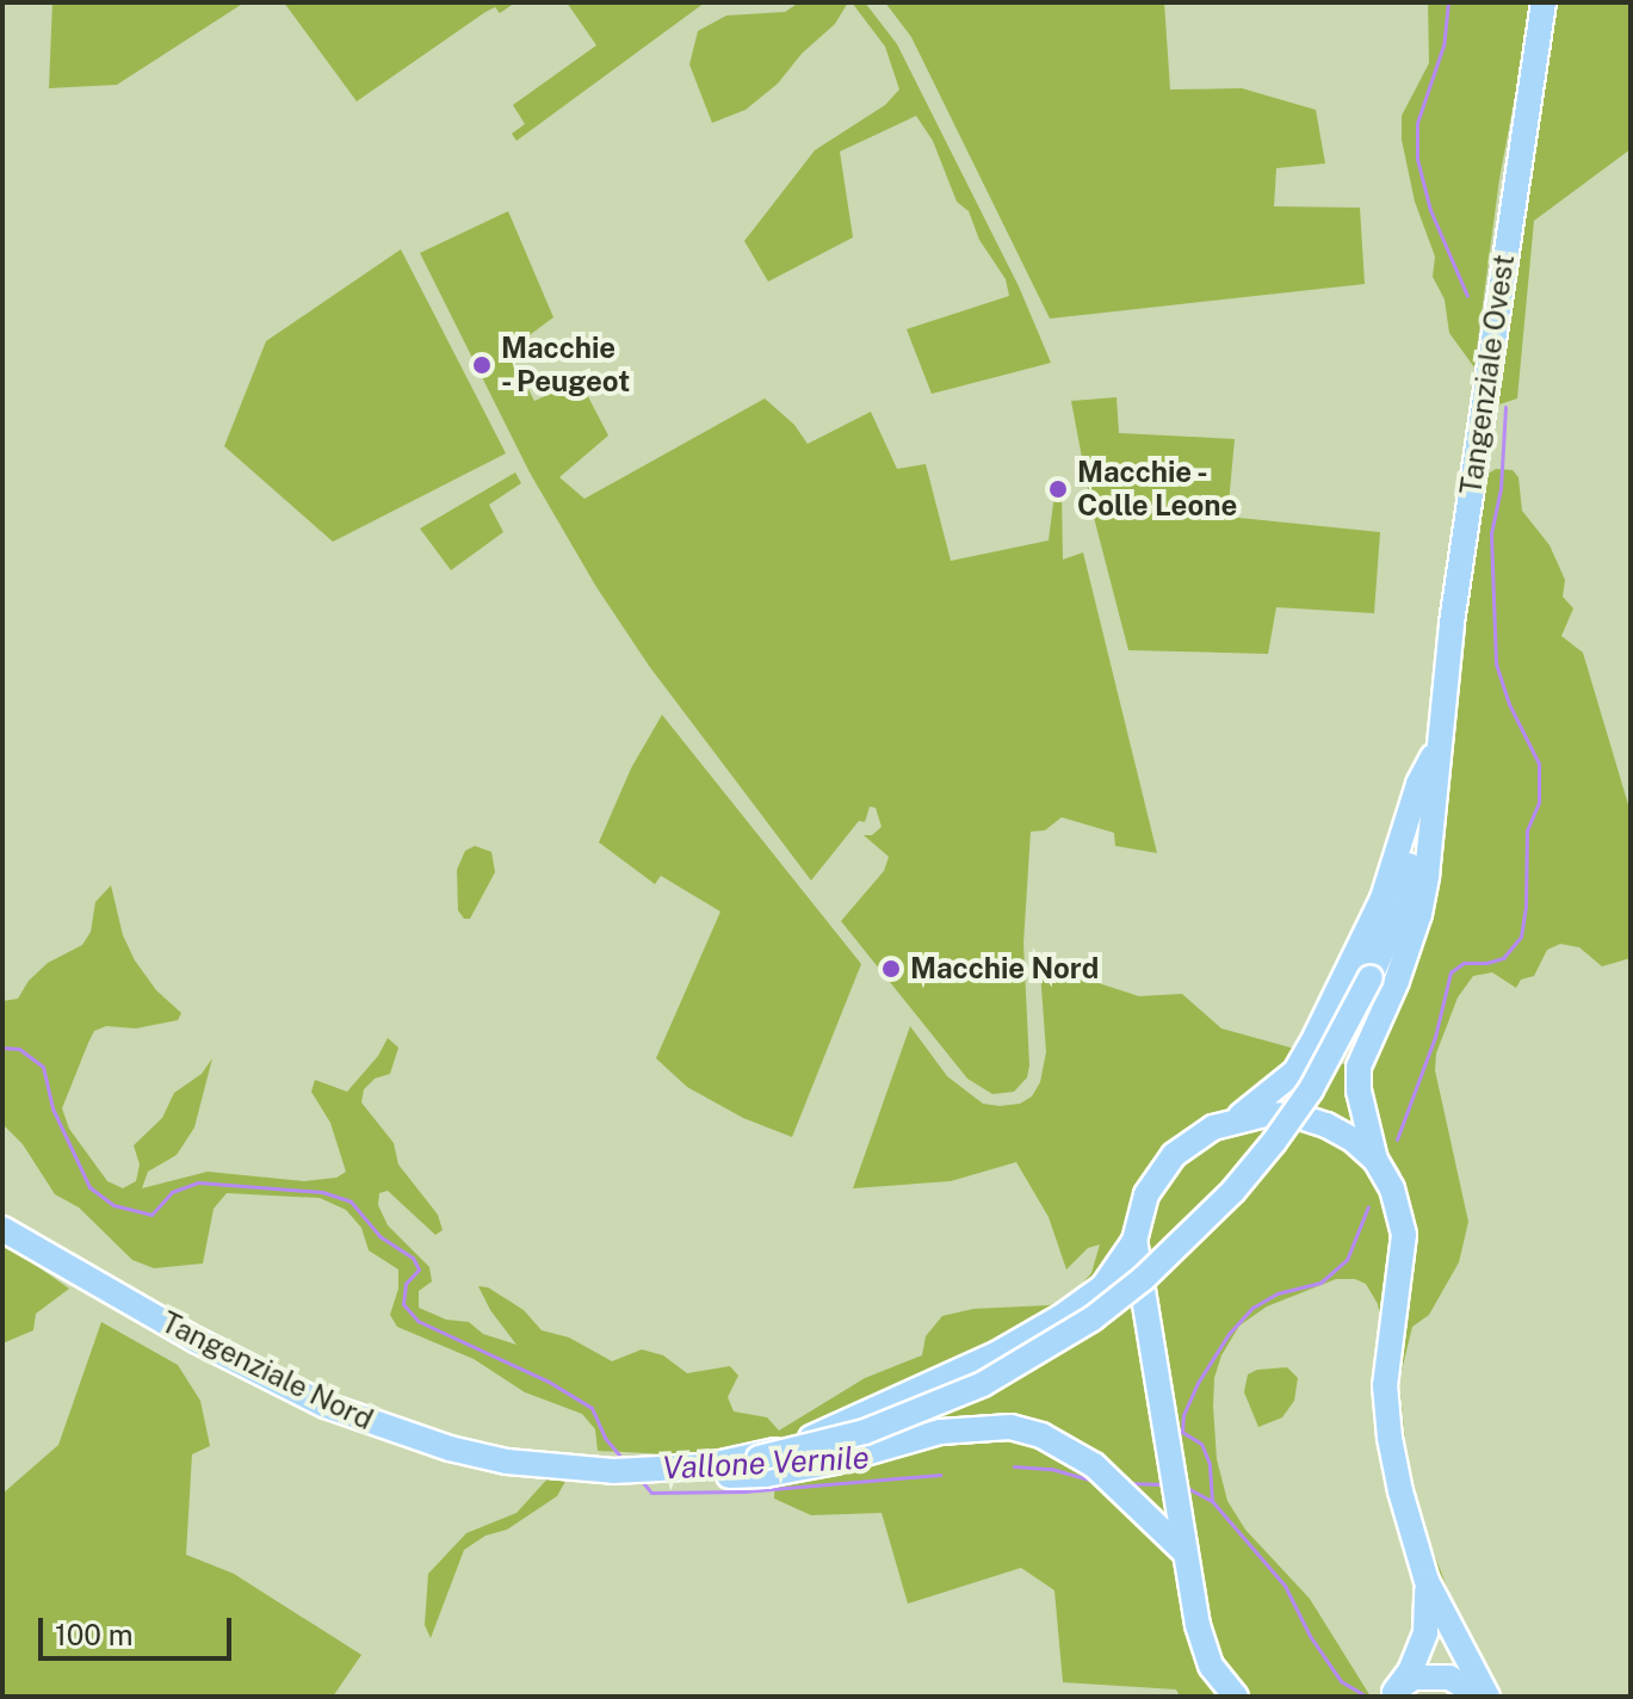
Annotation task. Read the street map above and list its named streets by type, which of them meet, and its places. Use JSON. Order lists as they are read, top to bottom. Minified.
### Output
{"streets":{"main road":["Tangenziale Ovest","Tangenziale Nord"]},"crossings":[["Tangenziale Ovest","Tangenziale Nord"]],"water":["Vallone Vernile"],"places":["Macchie - Peugeot","Macchie - Colle Leone","Macchie Nord"],"scale_bar":"100 m"}
